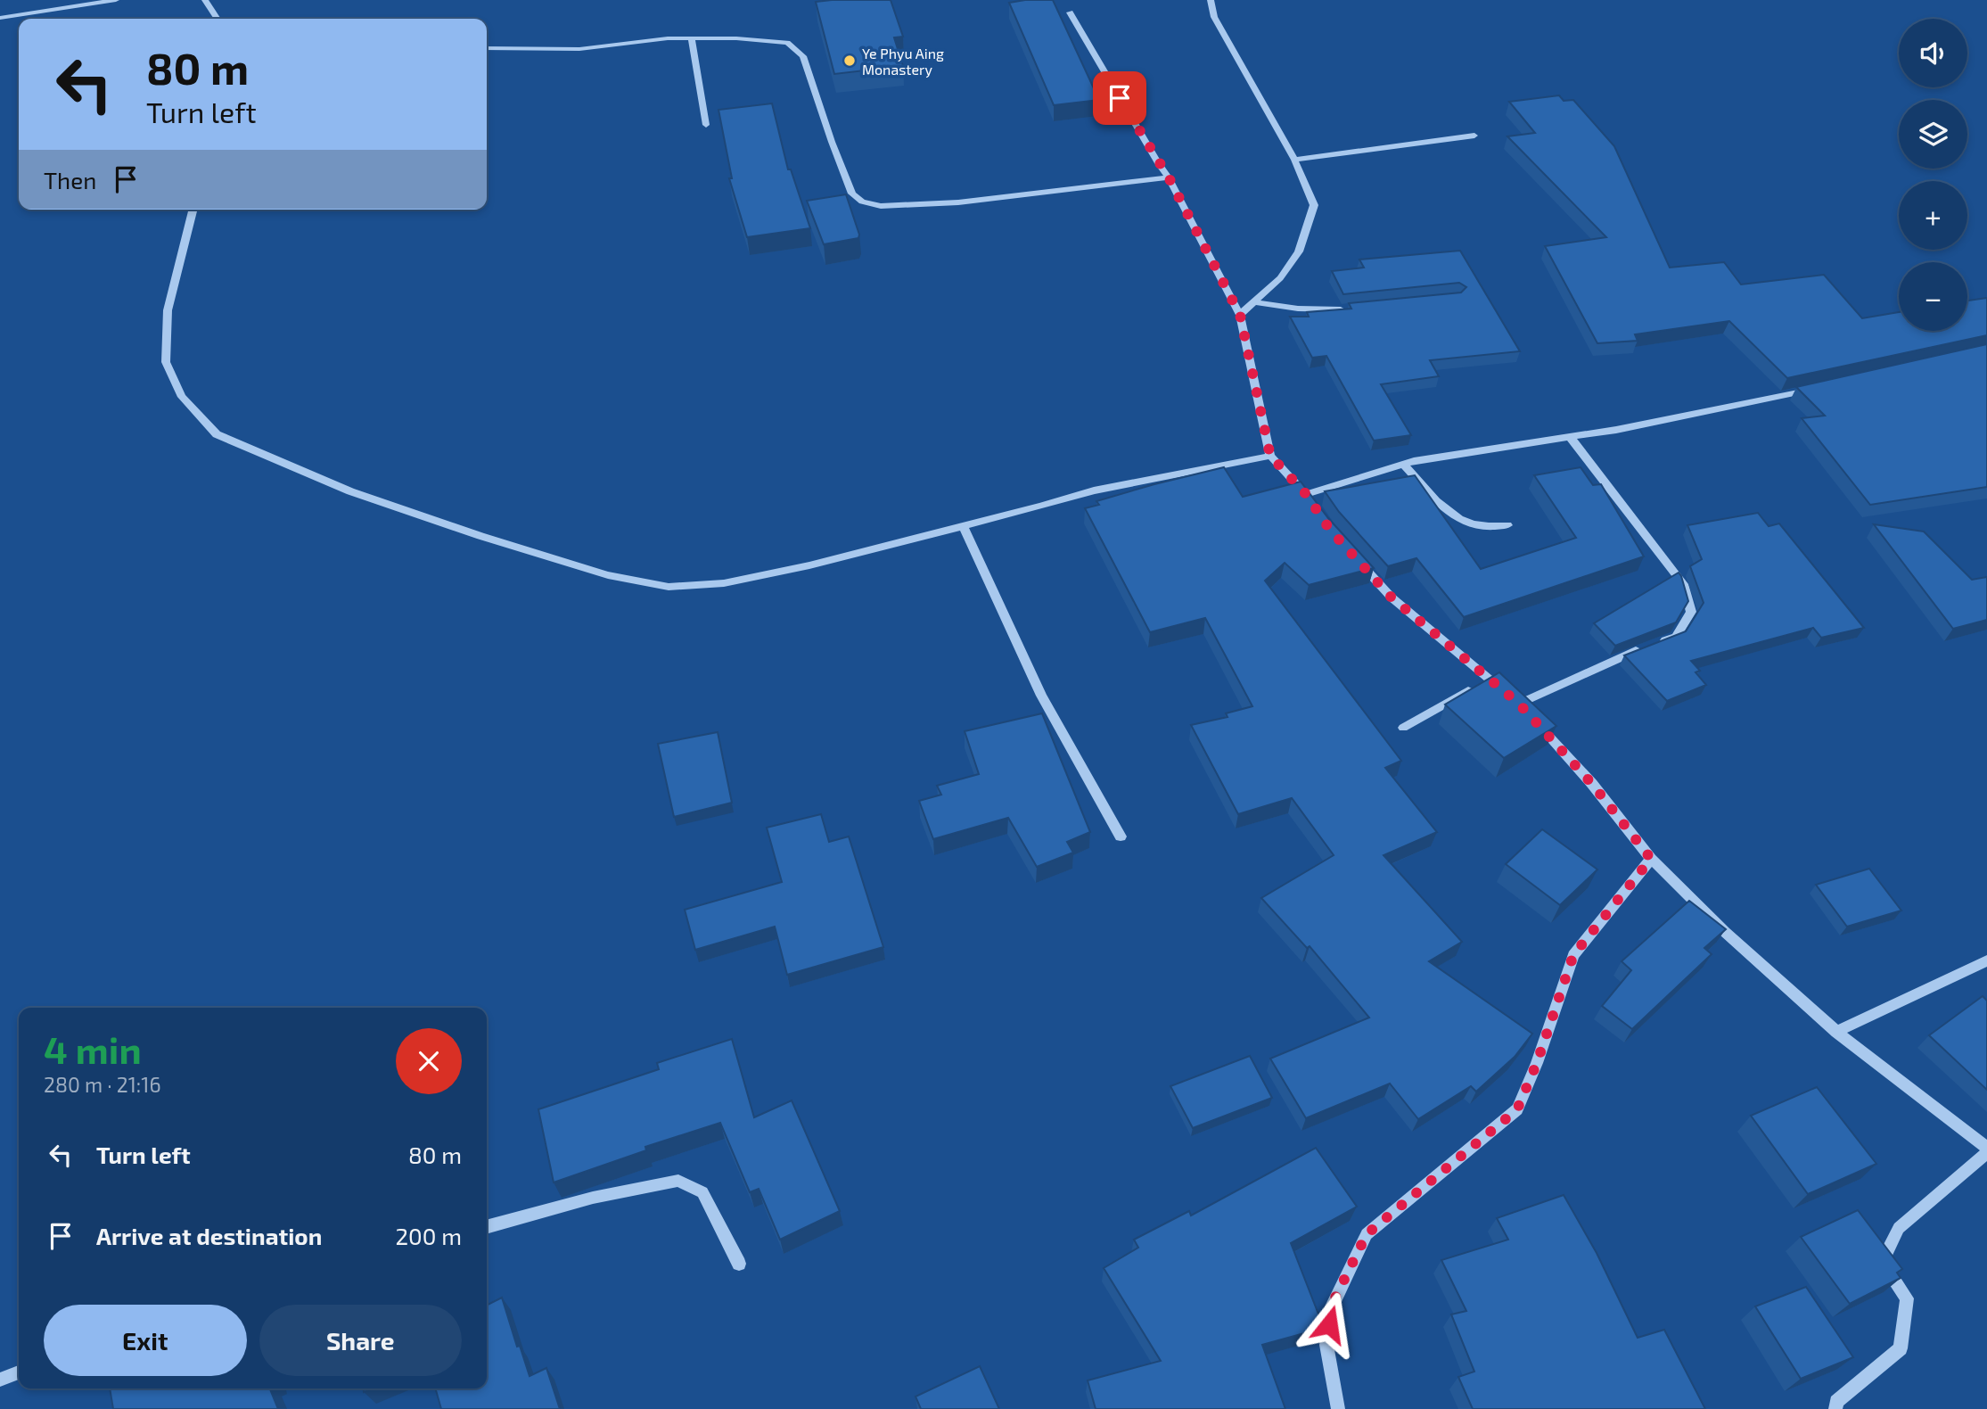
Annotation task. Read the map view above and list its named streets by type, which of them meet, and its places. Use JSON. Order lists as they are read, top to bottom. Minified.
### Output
{"places":["Ye Phyu Aing Monastery"],"page":{"map_buttons":["+","−"],"turn":["80 m","Turn left"],"then":"Then","heading":["4 min","280 m · 21:16"],"list":[{"name":"Turn left","value":"80 m"},{"name":"Arrive at destination","value":"200 m"}],"buttons":["Exit","Share"]}}
